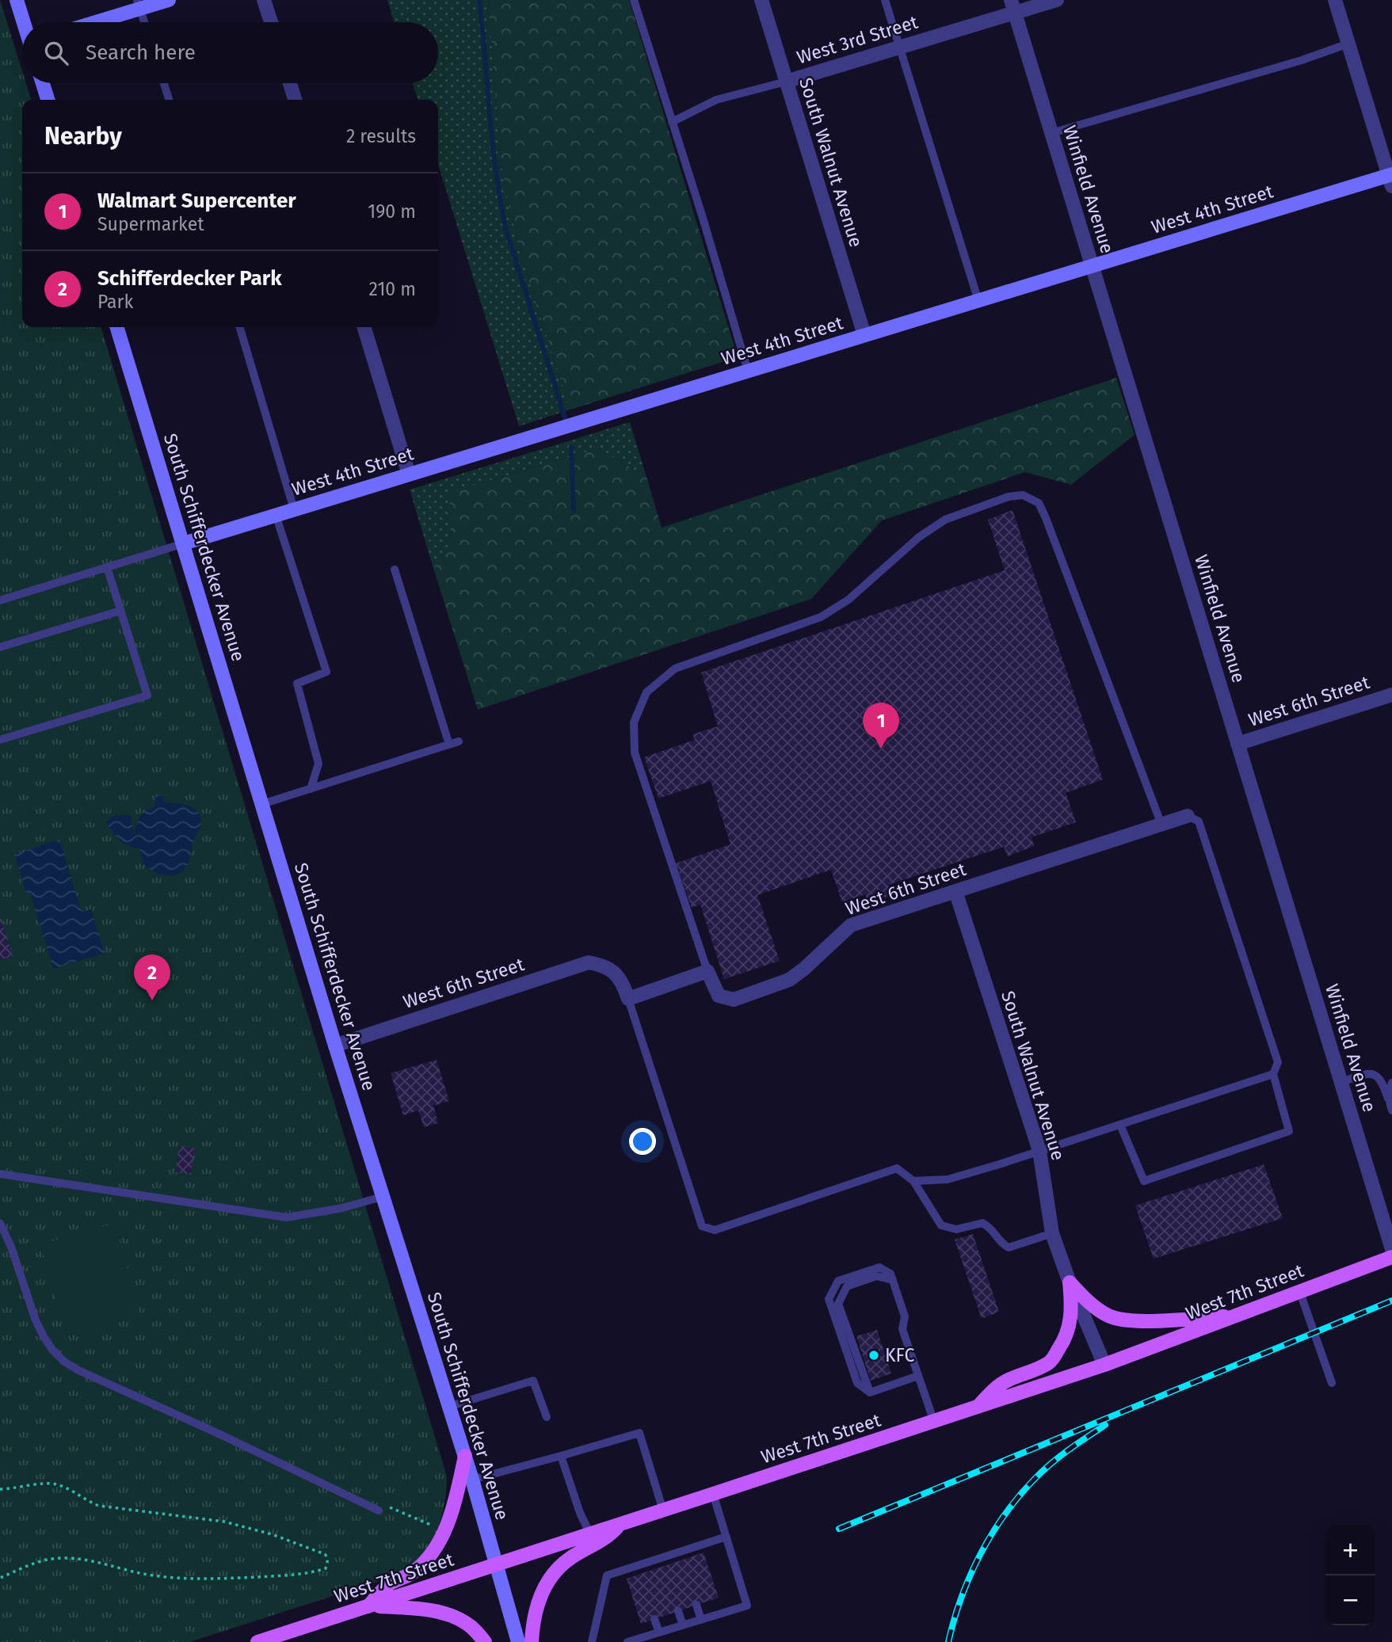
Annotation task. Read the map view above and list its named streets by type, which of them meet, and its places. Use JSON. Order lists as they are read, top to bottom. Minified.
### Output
{"streets":{"main road":["West 4th Street","South Schifferdecker Avenue","West 7th Street"],"street":["West 3rd Street","South Walnut Avenue","Winfield Avenue","West 6th Street"]},"crossings":[["West 3rd Street","South Walnut Avenue"],["West 3rd Street","Winfield Avenue"],["South Walnut Avenue","West 4th Street"],["South Walnut Avenue","West 6th Street"],["South Walnut Avenue","West 7th Street"],["Winfield Avenue","West 4th Street"],["Winfield Avenue","West 6th Street"],["West 4th Street","South Schifferdecker Avenue"],["South Schifferdecker Avenue","West 6th Street"],["South Schifferdecker Avenue","West 7th Street"]],"places":["KFC"],"page":{"search":"Search here","heading":["Nearby","2 results"],"list":[{"mark":"1","name":"Walmart Supercenter","note":"Supermarket","value":"190 m"},{"mark":"2","name":"Schifferdecker Park","note":"Park","value":"210 m"}],"pins":["1","2"],"map_buttons":["+","−"]}}
